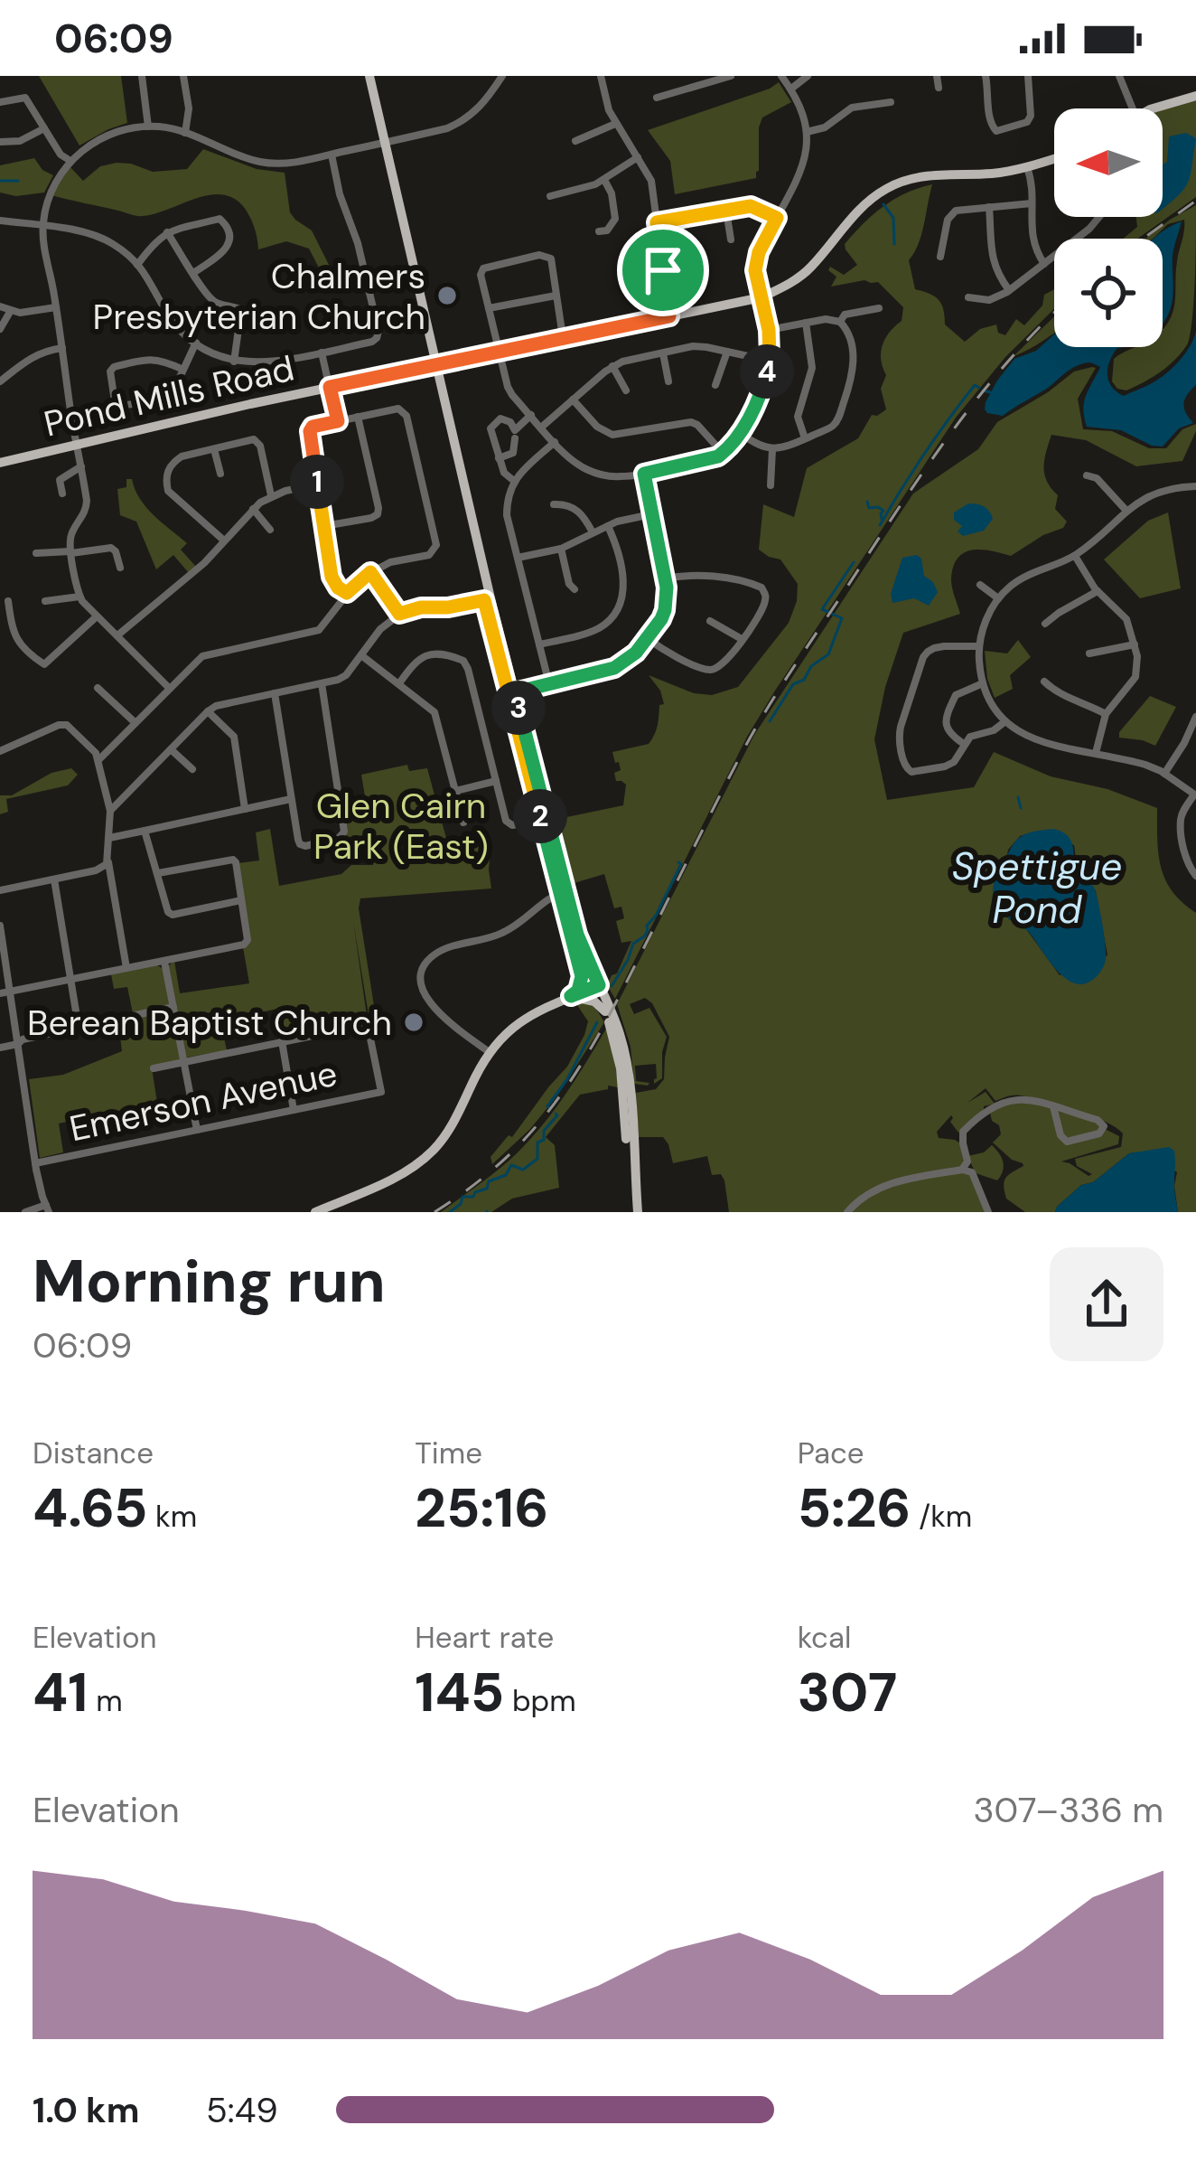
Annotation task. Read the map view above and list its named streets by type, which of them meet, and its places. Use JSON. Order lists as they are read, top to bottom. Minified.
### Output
{"streets":{"main road":["Pond Mills Road"],"street":["Emerson Avenue"]},"water":["Spettigue Pond"],"parks":["Glen Cairn Park (East)"],"places":["Chalmers Presbyterian Church","Berean Baptist Church"],"north":"left","page":{"status":"06:09","pins":["4","1","3","2"],"heading":["Morning run","06:09"],"stats":[["Distance","4.65 km"],["Time","25:16"],["Pace","5:26 /km"],["Elevation","41 m"],["Heart rate","145 bpm"],["kcal","307"]],"chart":["Elevation","307–336 m"],"list":[{"name":"1.0 km","note":"5:49"}]}}
